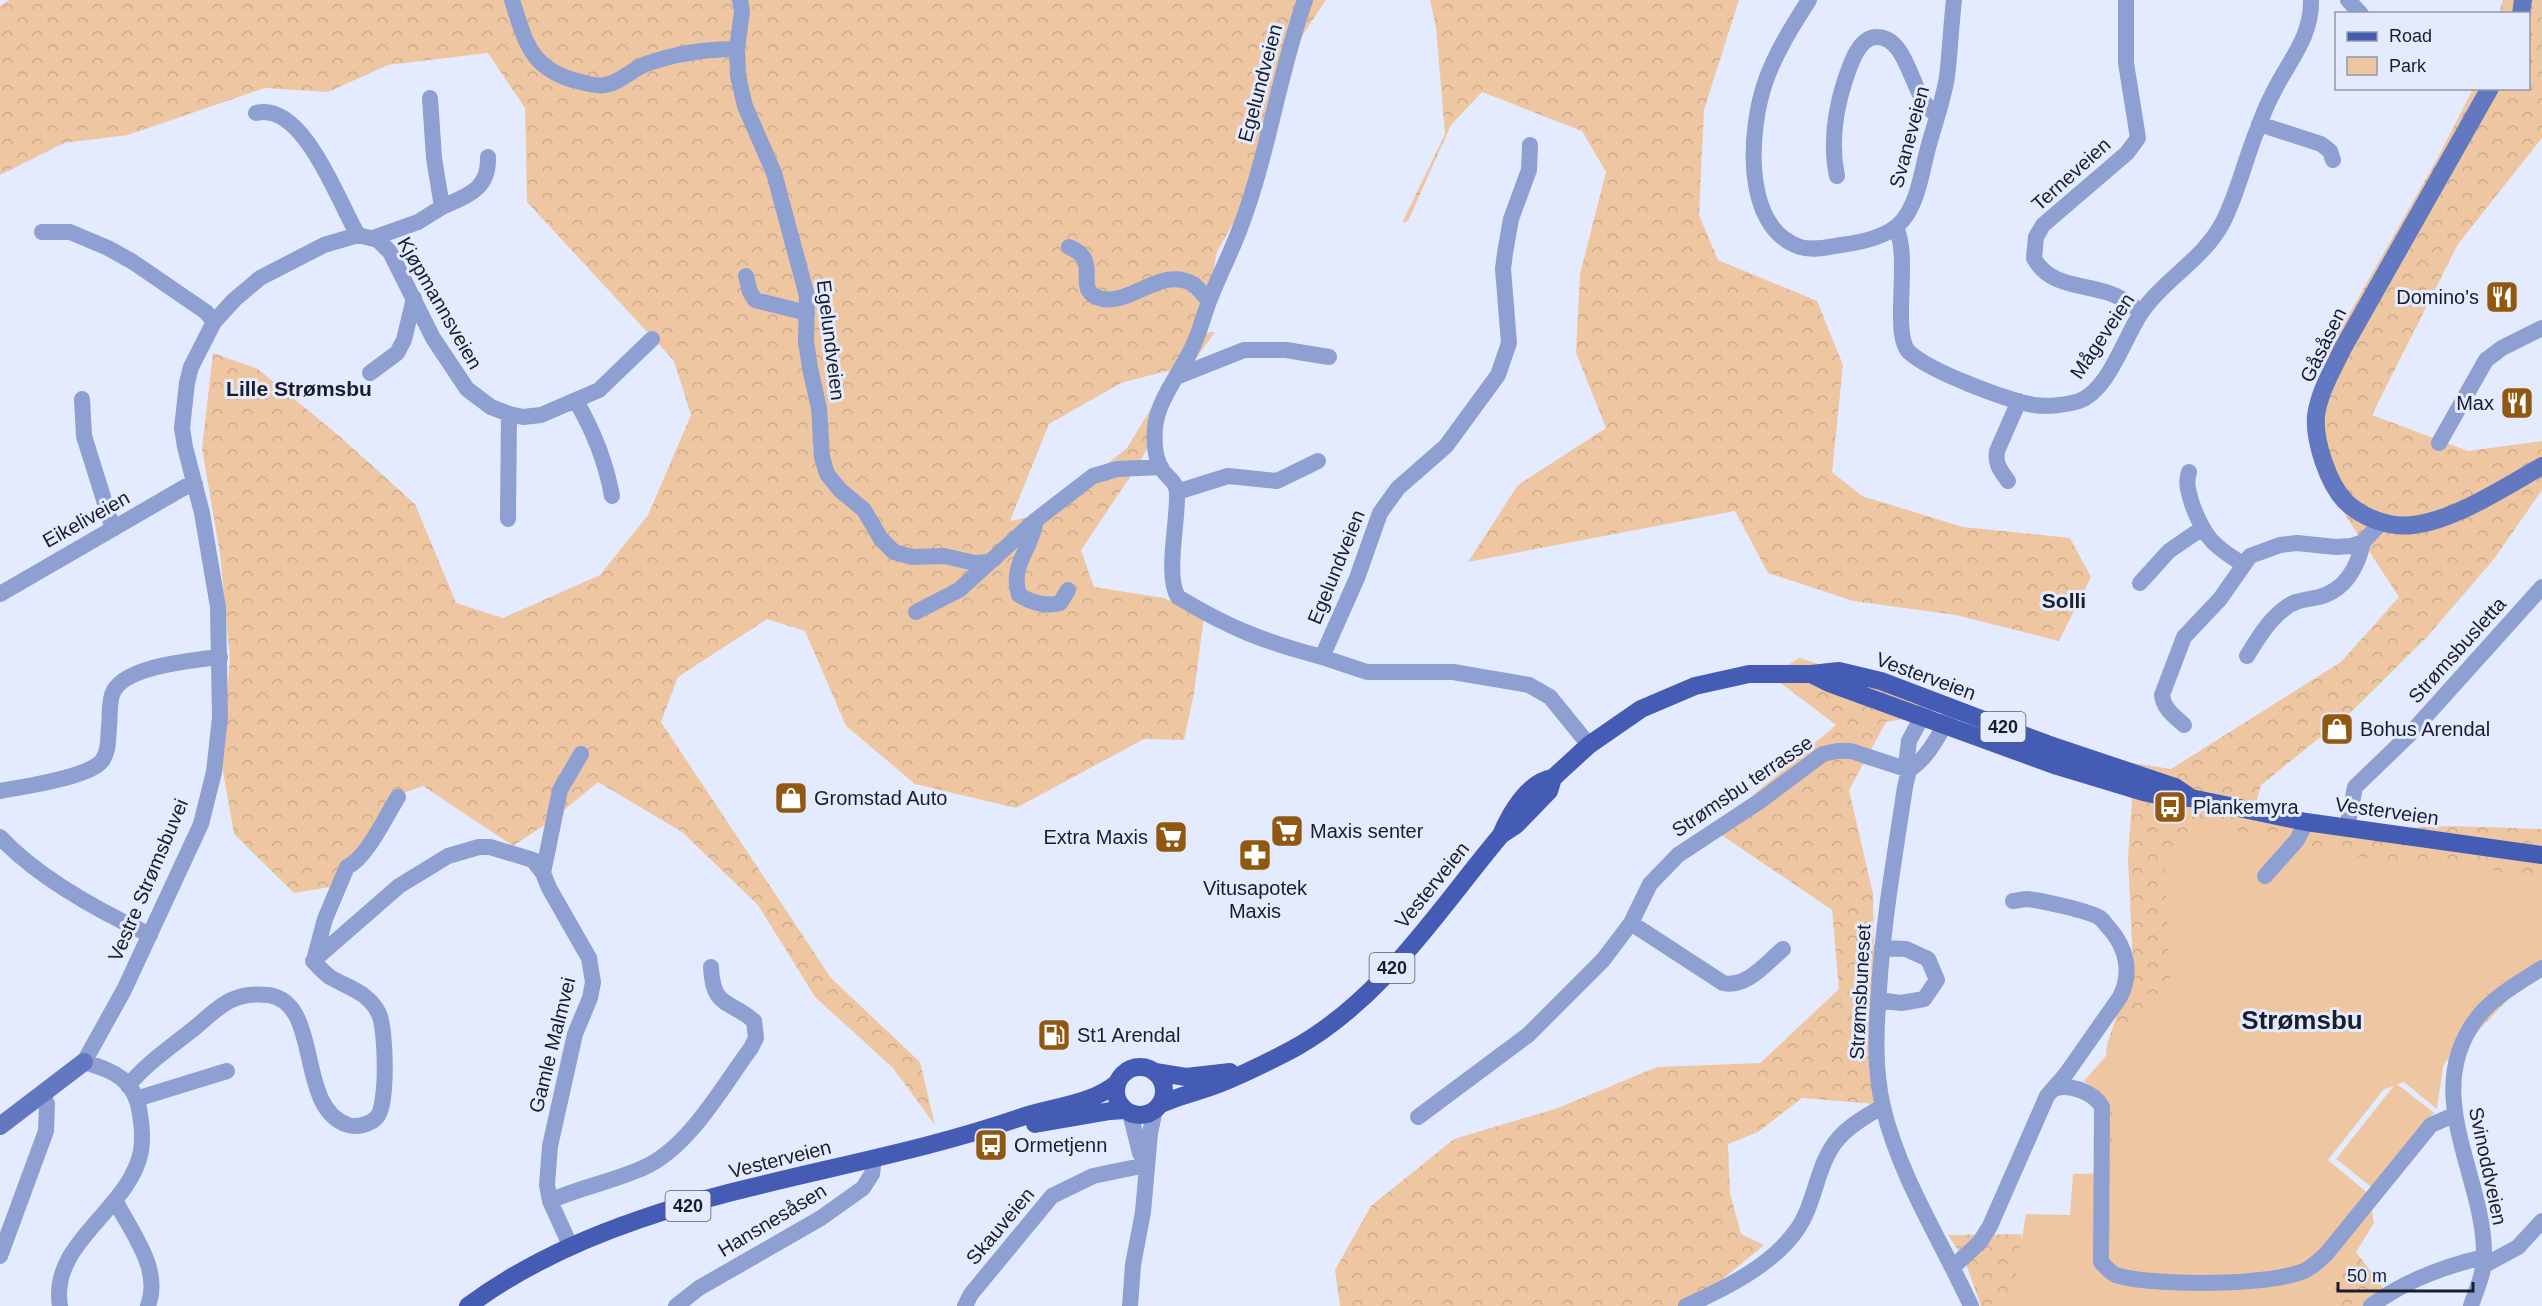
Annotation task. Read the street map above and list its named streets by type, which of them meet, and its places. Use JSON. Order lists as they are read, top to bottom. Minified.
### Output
{"streets":{"main road":["Vesterveien","420"],"street":["Egelundveien","Svaneveien","Terneveien","Kjøpmannsveien","Mågeveien","Gåsåsen","Eikeliveien","Strømsbusletta","Strømsbu terrasse","Vestre Strømsbuvei","Strømsbuneset","Gamle Malmvei","Svinoddveien","Hansnesåsen","Skauveien"]},"crossings":[["Egelundveien","Vesterveien"],["Svaneveien","Mågeveien"],["Terneveien","Mågeveien"],["Kjøpmannsveien","Vestre Strømsbuvei"],["Eikeliveien","Vestre Strømsbuvei"],["Strømsbusletta","Vesterveien"],["Vesterveien","420"],["Vesterveien","Strømsbuneset"],["Vesterveien","Gamle Malmvei"],["Vesterveien","Hansnesåsen"],["Strømsbu terrasse","Strømsbuneset"]],"districts":["Lille Strømsbu","Solli","Strømsbu"],"places":{"restaurant":["Domino's","Max"],"shop":["Bohus Arendal","Gromstad Auto"],"bus stop":["Plankemyra","Ormetjenn"],"supermarket":["Maxis senter","Extra Maxis"],"pharmacy":["Vitusapotek Maxis"],"fuel station":["St1 Arendal"]},"legend":["Road","Park"],"scale_bar":"50 m"}
